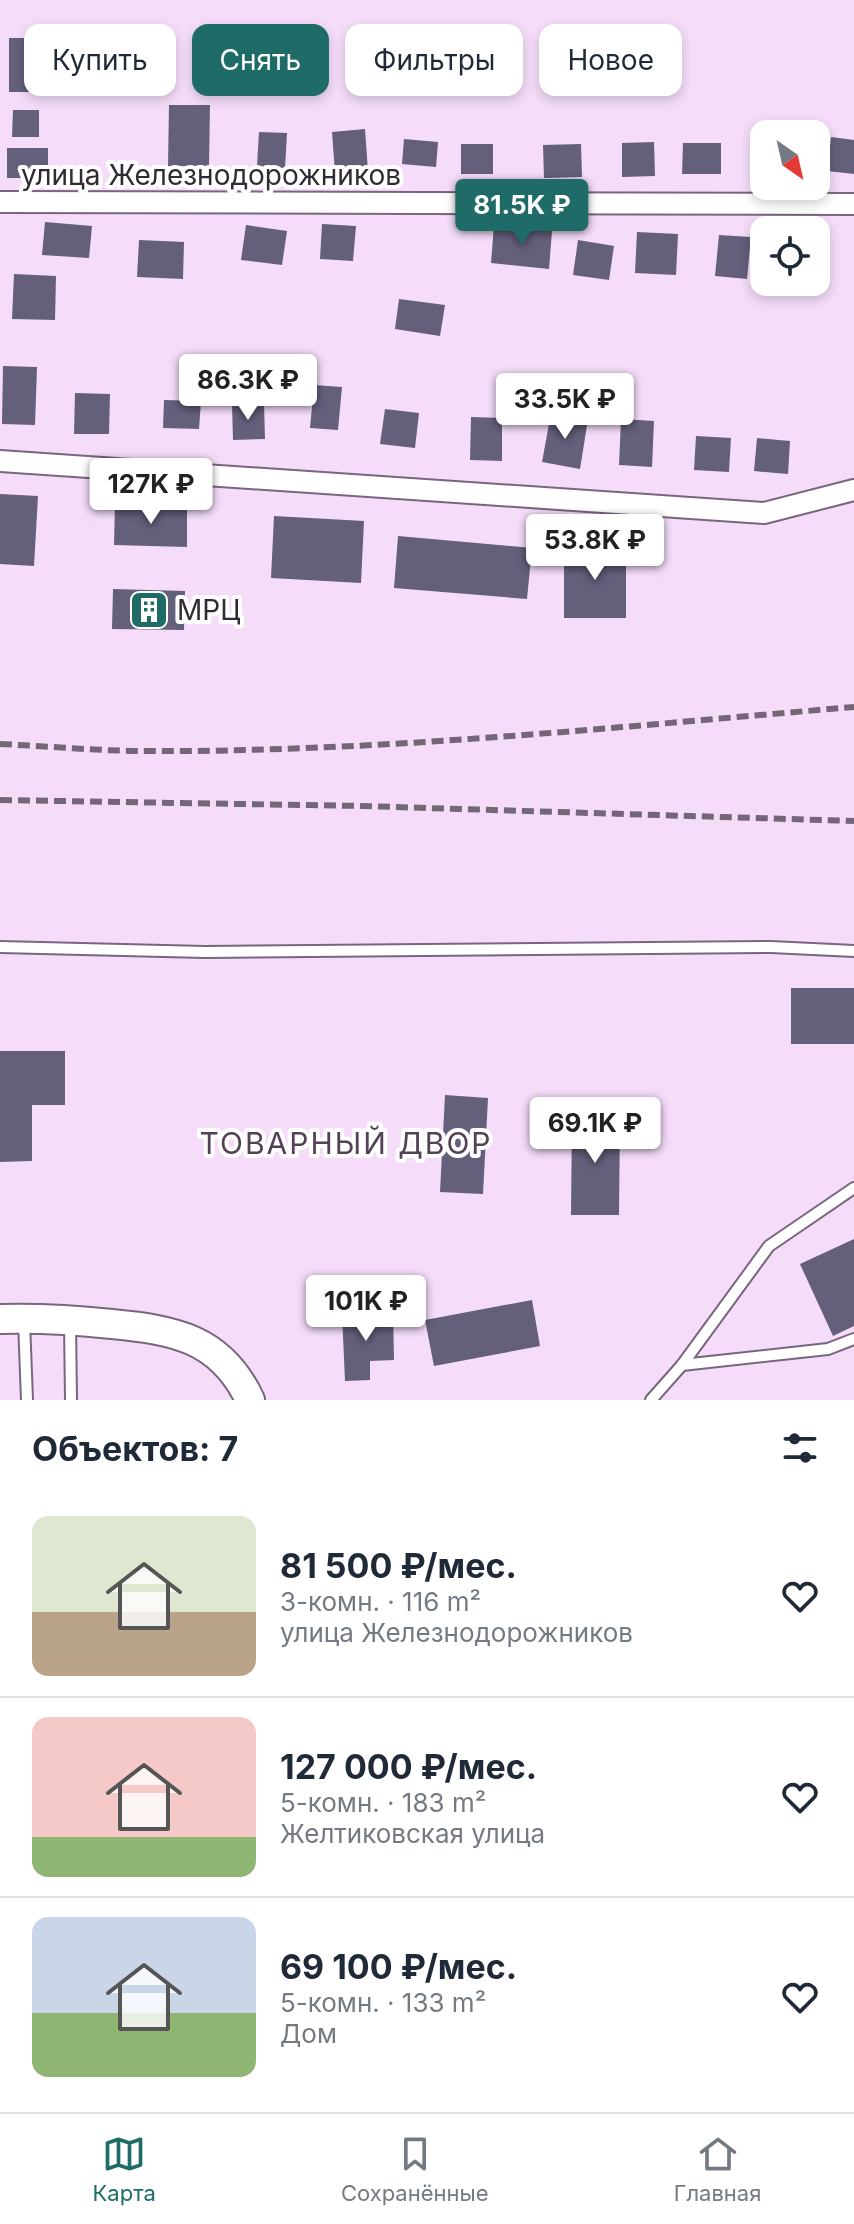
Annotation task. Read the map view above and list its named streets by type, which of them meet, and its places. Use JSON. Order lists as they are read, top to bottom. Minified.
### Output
{"streets":{"street":["улица Железнодорожников"]},"districts":["ТОВАРНЫЙ ДВОР"],"places":{"building":["МРЦ"]},"north":"bottom right","page":{"chip":["Купить","Снять","Фильтры","Новое"],"price":["81.5K ₽","86.3K ₽","33.5K ₽","127K ₽","53.8K ₽","69.1K ₽","101K ₽"],"heading":"Объектов: 7","list":[{"name":"81 500 ₽/мес.","note":"3-комн. · 116 m² · улица Железнодорожников"},{"name":"127 000 ₽/мес.","note":"5-комн. · 183 m² · Желтиковская улица"},{"name":"69 100 ₽/мес.","note":"5-комн. · 133 m² · Дом"}],"tabs":["Карта","Сохранённые","Главная"]}}
